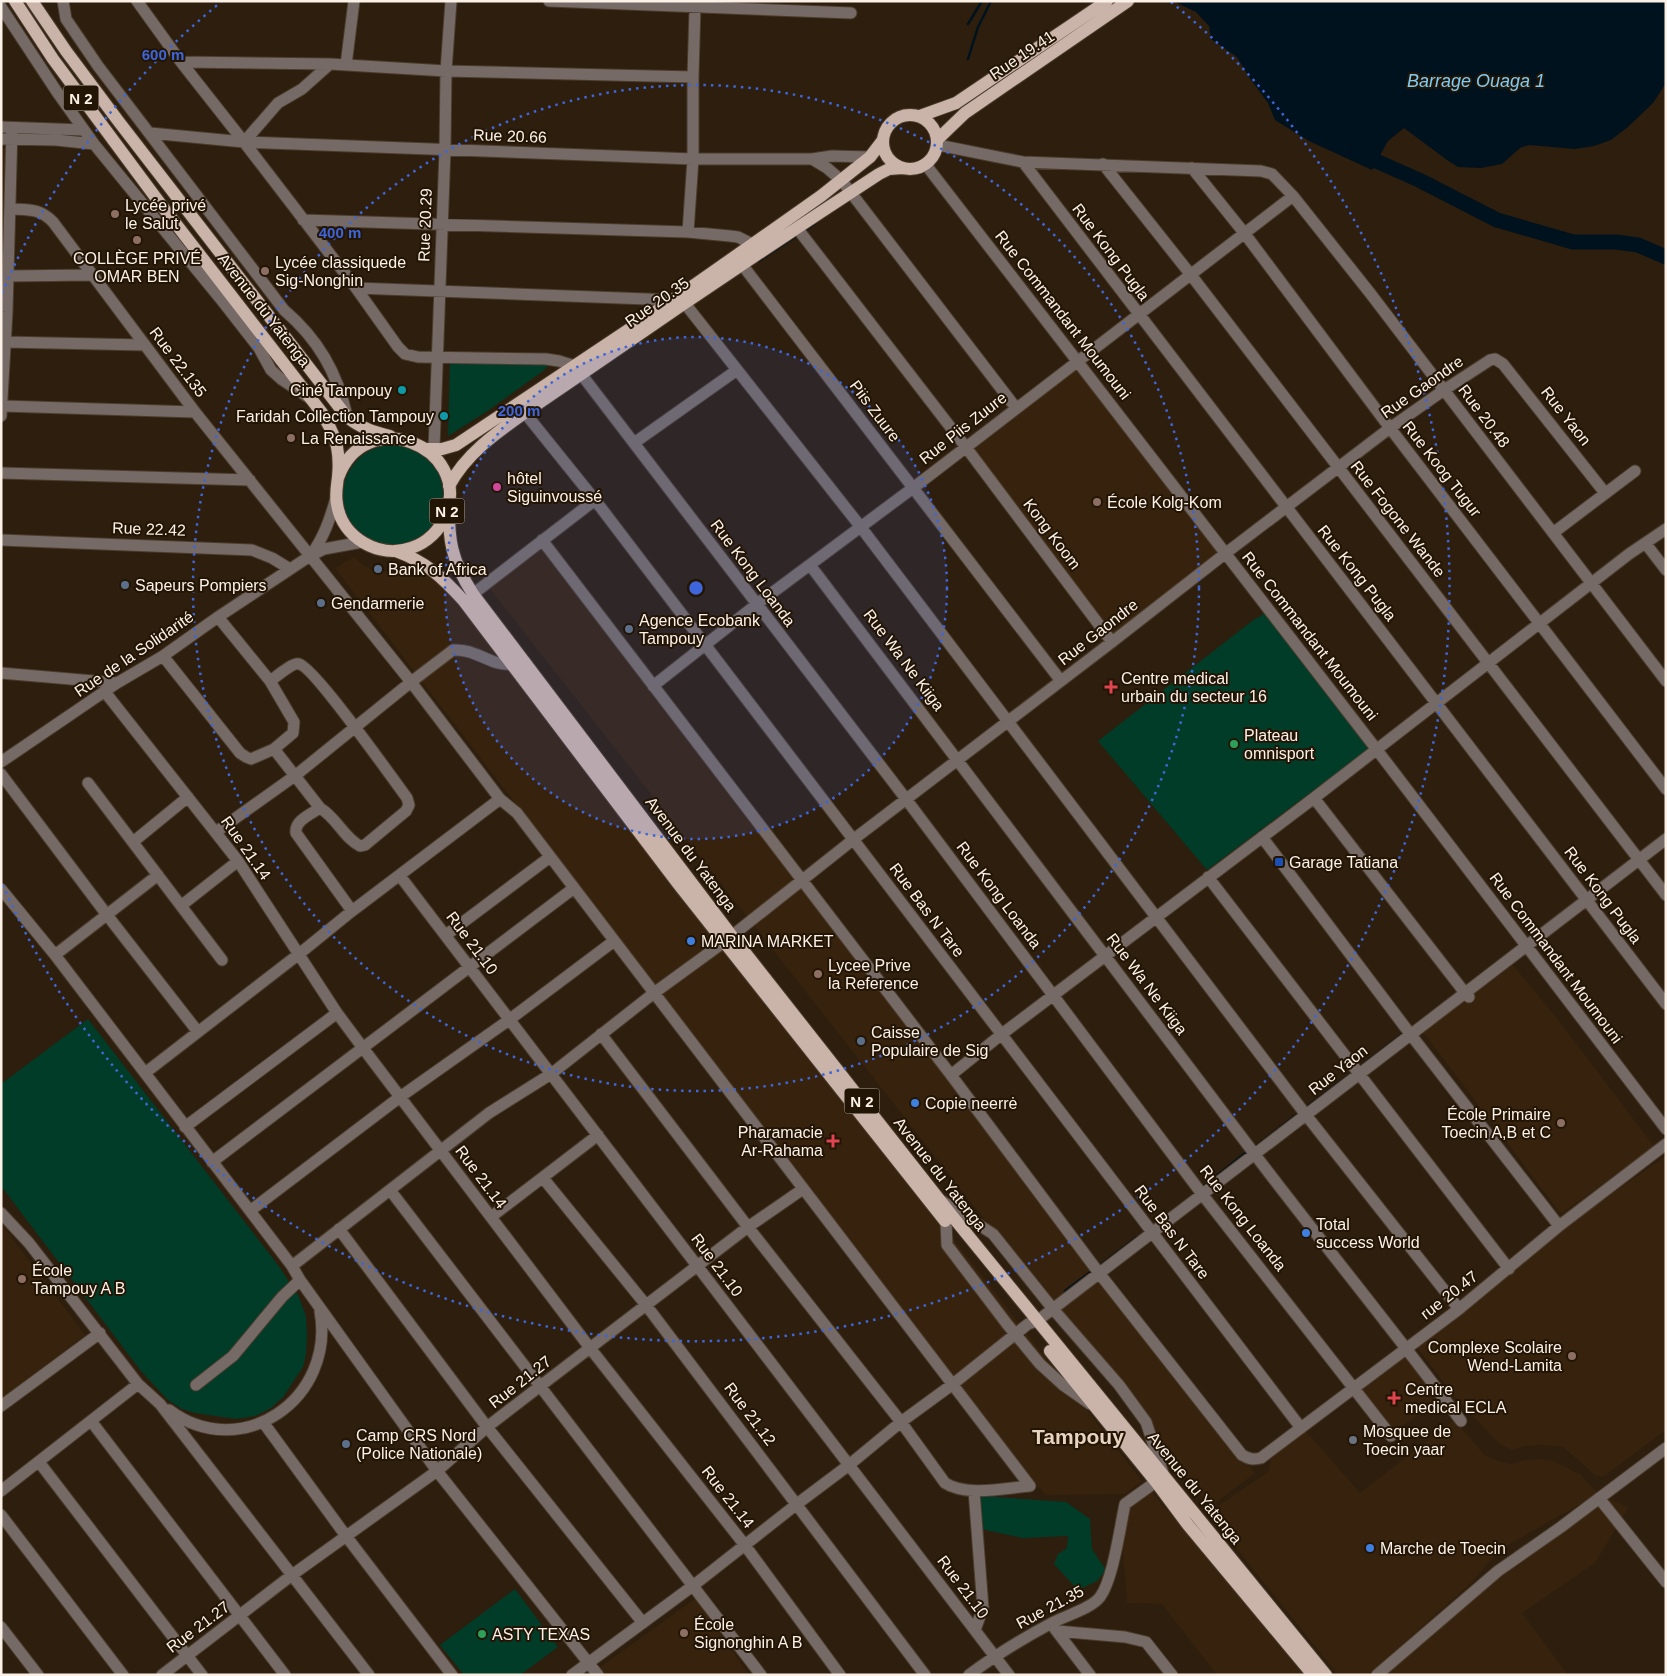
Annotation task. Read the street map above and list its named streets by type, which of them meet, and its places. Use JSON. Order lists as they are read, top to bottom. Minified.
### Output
{"streets":{"main road":["Rue 19.41","N 2","Rue 20.35","Avenue du Yatenga"],"street":["Rue 20.66","Rue 20.29","Rue Kong Pugla","Rue Commandant Moumouni","Rue 22.135","Rue Gaondre","Piis Zuure","Rue 20.48","Rue Yaon","Rue Piis Zuure","Rue Koog Tugur","Rue Fogone Wande","Rue 22.42","Kong Koom","Rue Kong Loanda","Rue de la Solidarité","Rue Wa Ne Kiiga","Rue 21.14","Rue Bas N Tare","Rue 21.10","rue 20.47","Rue 21.27","Rue 21.12","Rue 21.35"]},"crossings":[["Rue 19.41","Rue 20.35"],["Rue 19.41","Rue Commandant Moumouni"],["N 2","Rue 20.29"],["N 2","Rue 20.35"],["N 2","Avenue du Yatenga"],["N 2","Rue de la Solidarité"],["Rue 20.66","Rue 20.29"],["Rue 20.66","Rue 20.35"],["Rue 20.29","Rue 20.35"],["Rue 20.29","Avenue du Yatenga"],["Rue 20.29","Rue de la Solidarité"],["Rue Kong Pugla","Rue Gaondre"],["Rue Kong Pugla","Rue Yaon"],["Rue Kong Pugla","Rue Piis Zuure"],["Rue 20.35","Avenue du Yatenga"],["Rue 20.35","Rue Commandant Moumouni"],["Rue 20.35","Piis Zuure"],["Rue 20.35","Kong Koom"],["Rue 20.35","Rue Kong Loanda"],["Rue 20.35","Rue de la Solidarité"],["Rue 20.35","Rue Bas N Tare"],["Avenue du Yatenga","Rue Gaondre"],["Avenue du Yatenga","Rue Yaon"],["Avenue du Yatenga","Rue de la Solidarité"],["Avenue du Yatenga","Rue 21.35"],["Rue Commandant Moumouni","Rue Gaondre"],["Rue Commandant Moumouni","Rue Yaon"],["Rue Commandant Moumouni","Rue Piis Zuure"],["Rue 22.135","Rue Gaondre"],["Rue 22.135","Rue Yaon"],["Rue 22.135","Rue de la Solidarité"],["Rue 22.135","Rue 21.27"],["Rue Gaondre","Piis Zuure"],["Rue Gaondre","Rue 20.48"],["Rue Gaondre","Rue Yaon"],["Rue Gaondre","Rue Koog Tugur"],["Rue Gaondre","Rue Fogone Wande"],["Rue Gaondre","Kong Koom"],["Rue Gaondre","Rue Kong Loanda"],["Rue Gaondre","Rue Wa Ne Kiiga"],["Rue Gaondre","Rue 21.14"],["Rue Gaondre","Rue Bas N Tare"],["Rue Gaondre","Rue 21.10"],["Piis Zuure","Rue Piis Zuure"],["Rue 20.48","Rue Piis Zuure"],["Rue 20.48","Rue Koog Tugur"],["Rue Yaon","Rue Fogone Wande"],["Rue Yaon","Rue Kong Loanda"],["Rue Yaon","Rue Wa Ne Kiiga"],["Rue Yaon","Rue 21.14"],["Rue Yaon","Rue Bas N Tare"],["Rue Yaon","Rue 21.10"],["Rue Yaon","rue 20.47"],["Rue Yaon","Rue 21.12"],["Rue Piis Zuure","Rue Koog Tugur"],["Rue Piis Zuure","Rue Fogone Wande"],["Rue Piis Zuure","Kong Koom"],["Rue Piis Zuure","Rue Kong Loanda"],["Rue Piis Zuure","Rue Wa Ne Kiiga"],["Rue Piis Zuure","Rue Bas N Tare"],["Rue 22.42","Rue de la Solidarité"],["Rue Kong Loanda","rue 20.47"],["Rue de la Solidarité","Rue 21.14"],["Rue Wa Ne Kiiga","rue 20.47"],["Rue 21.14","Rue 21.27"],["Rue Bas N Tare","rue 20.47"],["Rue 21.10","Rue 21.27"],["Rue 21.10","Rue 21.35"],["Rue 21.27","Rue 21.12"]],"districts":["Tampouy"],"water":["Barrage Ouaga 1"],"places":{"other":["Lycée privé le Salut","COLLÈGE PRIVÉ OMAR BEN","Lycée classiquede Sig-Nonghin","Ciné Tampouy","Faridah Collection Tampouy","La Renaissance","hôtel Siguinvoussé","École Kolg-Kom","Bank of Africa","Sapeurs Pompiers","Gendarmerie","Agence Ecobank Tampouy","Plateau omnisport","MARINA MARKET","Lycee Prive la Reference","Caisse Populaire de Sig","Copie neerrė","École Primaire Toecin A,B et C","Total success World","École Tampouy A B","Complexe Scolaire Wend-Lamita","Mosquee de Toecin yaar","Camp CRS Nord (Police Nationale)","Marche de Toecin","École Signonghin A B","ASTY TEXAS"],"health":["Centre medical urbain du secteur 16","Pharamacie Ar-Rahama","Centre medical ECLA"],"transit":["Garage Tatiana"]},"rings":["600 m","400 m","200 m"]}
